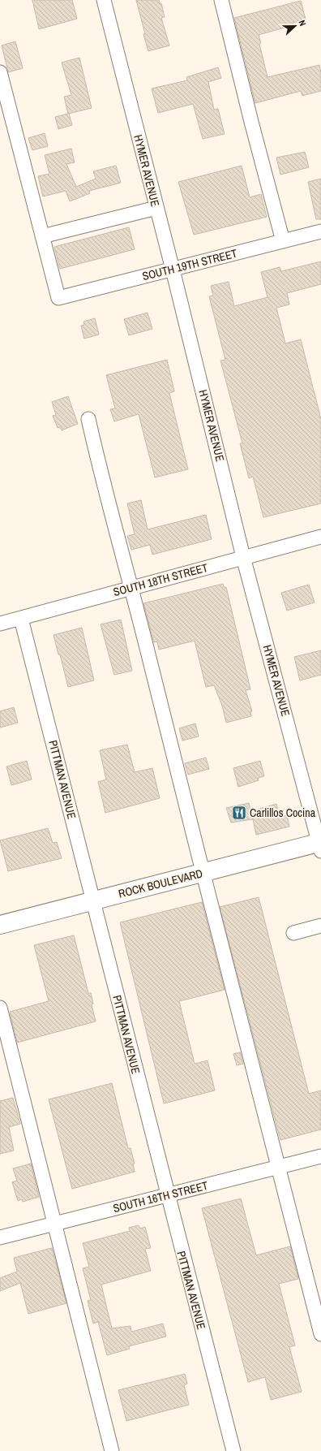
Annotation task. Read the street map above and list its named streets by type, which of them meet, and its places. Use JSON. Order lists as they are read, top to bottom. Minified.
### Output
{"streets":{"main road":["ROCK BOULEVARD"],"street":["HYMER AVENUE","SOUTH 19TH STREET","SOUTH 18TH STREET","PITTMAN AVENUE","SOUTH 16TH STREET"]},"crossings":[["HYMER AVENUE","SOUTH 19TH STREET"],["HYMER AVENUE","SOUTH 18TH STREET"],["HYMER AVENUE","ROCK BOULEVARD"],["SOUTH 18TH STREET","PITTMAN AVENUE"],["PITTMAN AVENUE","ROCK BOULEVARD"],["PITTMAN AVENUE","SOUTH 16TH STREET"]],"places":{"restaurant":["Carlillos Cocina"]},"north":"right"}
